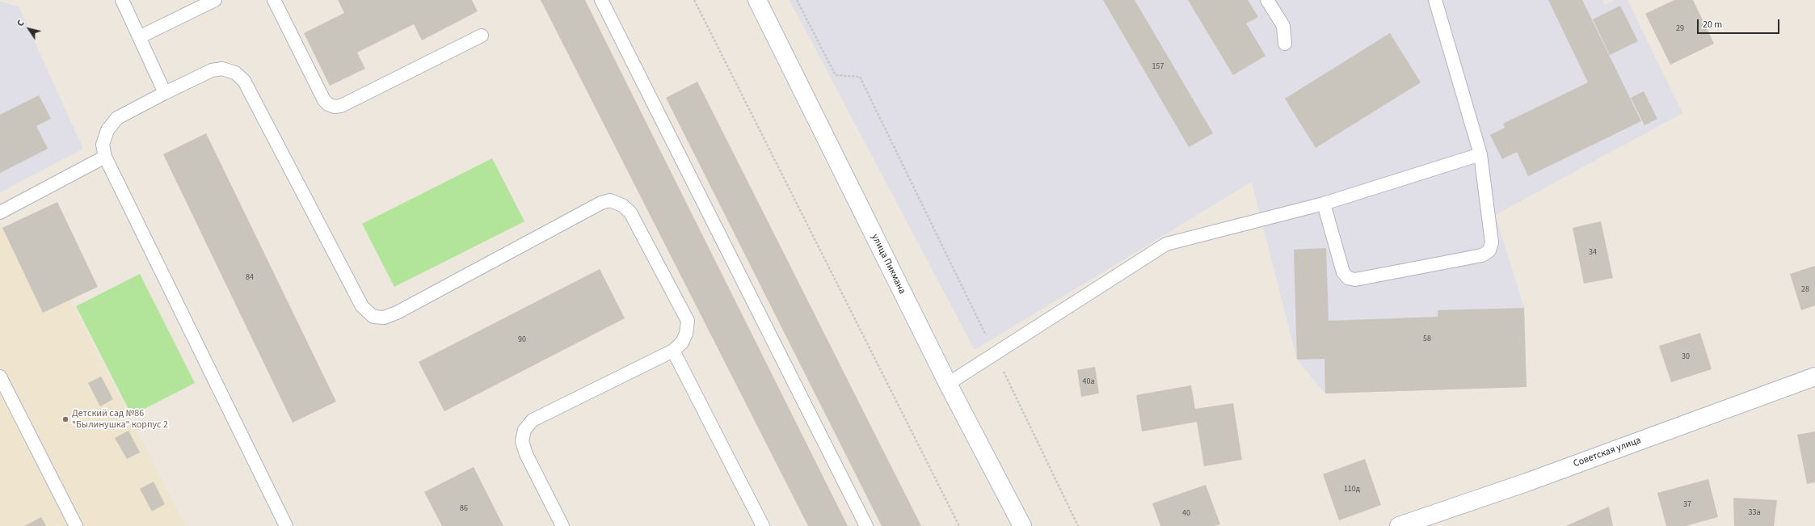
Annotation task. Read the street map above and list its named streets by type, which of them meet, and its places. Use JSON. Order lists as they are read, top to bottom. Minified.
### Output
{"streets":{"street":["улица Пикмана","Советская улица"]},"places":["Детский сад №86 \"Былинушка\" корпус 2"],"house_numbers":["29","157","34","84","28","58","90","30","40а","110д","37","86","33а","40"],"scale_bar":"20 m","north":"top left"}
